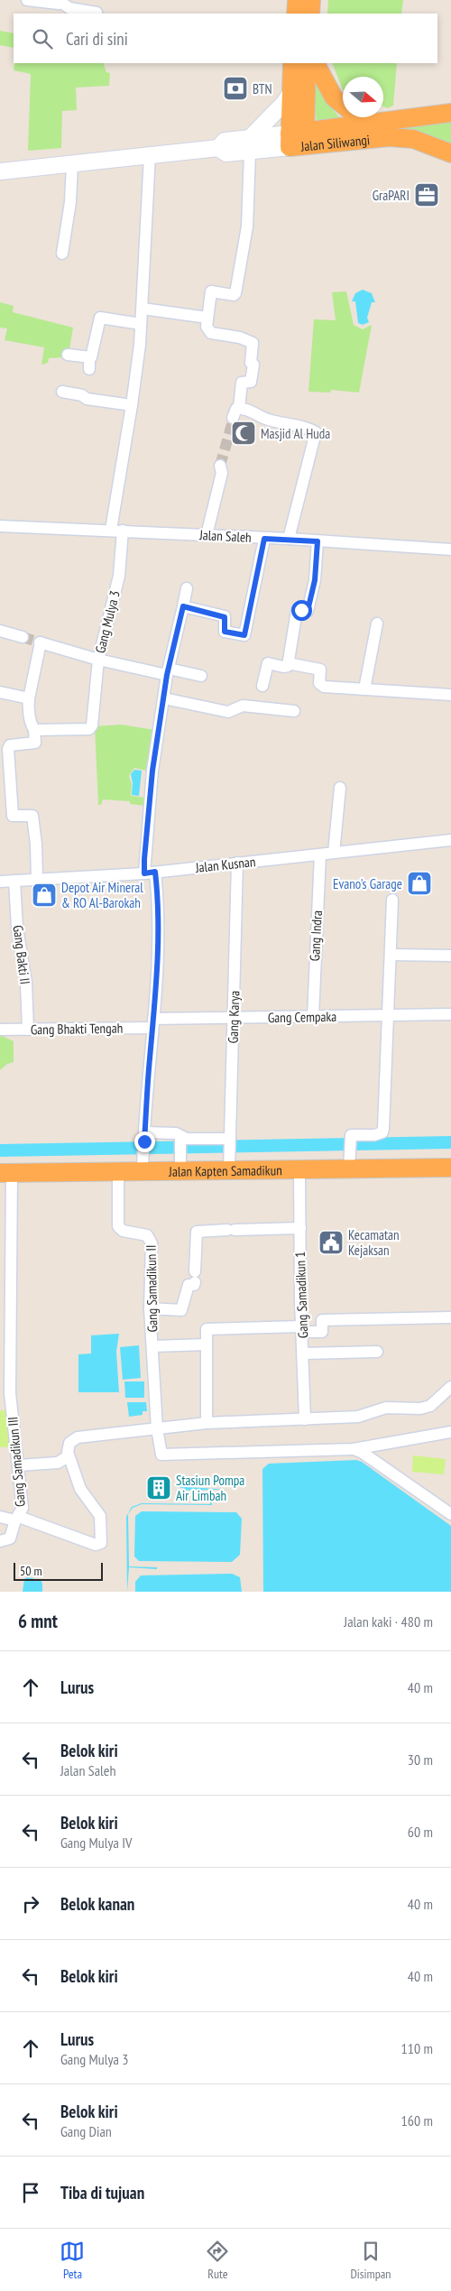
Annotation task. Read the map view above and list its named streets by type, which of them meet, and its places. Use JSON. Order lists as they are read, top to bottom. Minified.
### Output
{"streets":{"highway":["Jalan Siliwangi","Jalan Kapten Samadikun"],"street":["Jalan Saleh","Gang Mulya 3","Jalan Kusnan","Gang Indra","Gang Bakti II","Gang Karya","Gang Cempaka","Gang Bhakti Tengah","Gang Samadikun II","Gang Samadikun 1","Gang Samadikun III"]},"crossings":[["Jalan Saleh","Gang Mulya 3"],["Jalan Kusnan","Gang Indra"],["Jalan Kusnan","Gang Bakti II"],["Jalan Kusnan","Gang Karya"],["Gang Indra","Gang Cempaka"],["Gang Bakti II","Gang Bhakti Tengah"],["Gang Karya","Gang Cempaka"],["Gang Karya","Jalan Kapten Samadikun"],["Gang Cempaka","Gang Bhakti Tengah"],["Jalan Kapten Samadikun","Gang Samadikun II"],["Jalan Kapten Samadikun","Gang Samadikun 1"],["Jalan Kapten Samadikun","Gang Samadikun III"]],"places":{"bank":["BTN"],"office":["GraPARI"],"mosque":["Masjid Al Huda"],"shop":["Evano's Garage","Depot Air Mineral & RO Al-Barokah"],"public building":["Kecamatan Kejaksan"],"building":["Stasiun Pompa Air Limbah"]},"scale_bar":"50 m","north":"right","page":{"search":"Cari di sini","scale":"50 m","heading":["6 mnt","Jalan kaki · 480 m"],"list":[["Lurus","40 m"],["Belok kiri","Jalan Saleh","30 m"],["Belok kiri","Gang Mulya IV","60 m"],["Belok kanan","40 m"],["Belok kiri","40 m"],["Lurus","Gang Mulya 3","110 m"],["Belok kiri","Gang Dian","160 m"],"Tiba di tujuan"],"nav":["Peta","Rute","Disimpan"]}}
